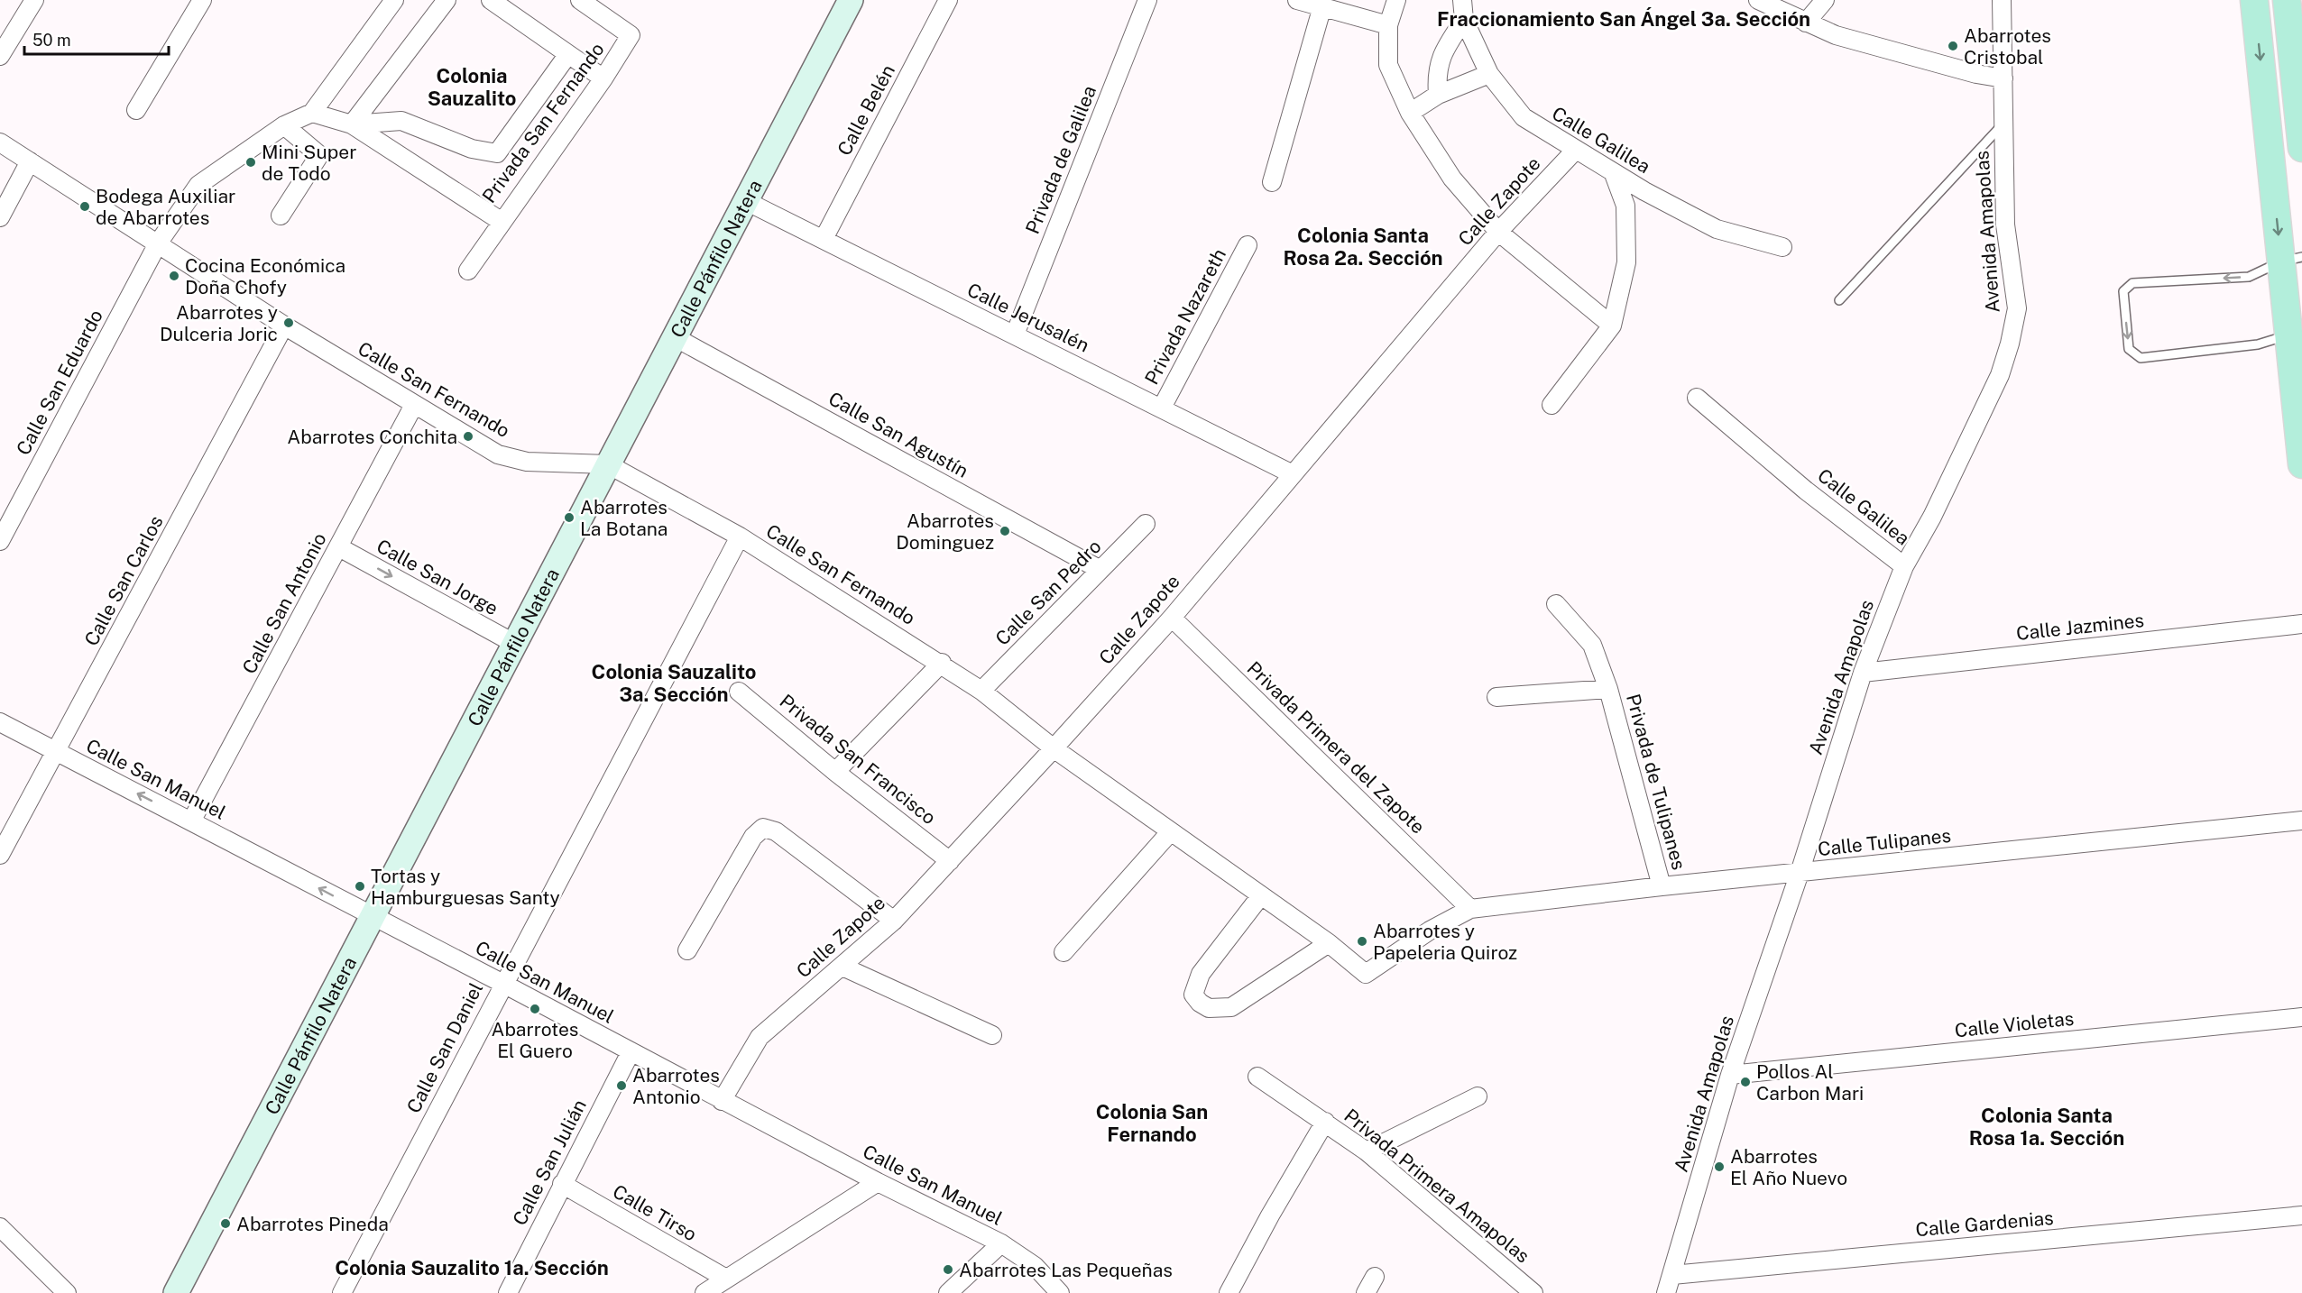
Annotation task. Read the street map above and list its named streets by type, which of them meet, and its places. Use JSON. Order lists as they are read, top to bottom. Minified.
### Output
{"streets":{"main road":["Calle Pánfilo Natera"],"street":["Calle Belén","Privada San Fernando","Calle Galilea","Privada de Galilea","Calle Zapote","Avenida Amapolas","Privada Nazareth","Calle Jerusalén","Calle San Eduardo","Calle San Fernando","Calle San Agustín","Calle San Jorge","Calle San Carlos","Calle San Pedro","Calle San Antonio","Calle Jazmines","Privada Primera del Zapote","Privada San Francisco","Calle San Manuel","Privada de Tulipanes","Calle Tulipanes","Calle Violetas","Calle San Daniel","Calle San Julián","Privada Primera Amapolas","Calle Tirso","Calle Gardenias"]},"crossings":[["Calle Belén","Calle Jerusalén"],["Calle Galilea","Calle Zapote"],["Calle Galilea","Avenida Amapolas"],["Privada de Galilea","Calle Jerusalén"],["Calle Zapote","Calle Jerusalén"],["Calle Zapote","Calle San Fernando"],["Calle Zapote","Privada Primera del Zapote"],["Calle Zapote","Privada San Francisco"],["Calle Zapote","Calle San Manuel"],["Avenida Amapolas","Calle Jazmines"],["Avenida Amapolas","Calle Tulipanes"],["Avenida Amapolas","Calle Violetas"],["Avenida Amapolas","Calle Gardenias"],["Calle Pánfilo Natera","Calle Jerusalén"],["Calle Pánfilo Natera","Calle San Fernando"],["Calle Pánfilo Natera","Calle San Agustín"],["Calle Pánfilo Natera","Calle San Jorge"],["Calle Pánfilo Natera","Calle San Manuel"],["Privada Nazareth","Calle Jerusalén"],["Calle San Eduardo","Calle San Fernando"],["Calle San Fernando","Calle San Carlos"],["Calle San Fernando","Calle San Pedro"],["Calle San Fernando","Calle San Antonio"],["Calle San Fernando","Privada Primera del Zapote"],["Calle San Fernando","Calle Tulipanes"],["Calle San Fernando","Calle San Daniel"],["Calle San Agustín","Calle San Pedro"],["Calle San Jorge","Calle San Antonio"],["Calle San Carlos","Calle San Manuel"],["Calle San Antonio","Calle San Manuel"],["Privada Primera del Zapote","Calle Tulipanes"],["Calle San Manuel","Calle San Daniel"],["Calle San Manuel","Calle San Julián"],["Privada de Tulipanes","Calle Tulipanes"],["Calle San Julián","Calle Tirso"]],"one_way":["Calle San Jorge"],"districts":["Fraccionamiento San Ángel 3a. Sección","Colonia Sauzalito","Colonia Santa Rosa 2a. Sección","Colonia Sauzalito 3a. Sección","Colonia San Fernando","Colonia Santa Rosa 1a. Sección","Colonia Sauzalito 1a. Sección"],"places":["Abarrotes Cristobal","Mini Super de Todo","Bodega Auxiliar de Abarrotes","Cocina Económica Doña Chofy","Abarrotes y Dulceria Joric","Abarrotes Conchita","Abarrotes La Botana","Abarrotes Dominguez","Tortas y Hamburguesas Santy","Abarrotes y Papeleria Quiroz","Abarrotes El Guero","Pollos Al Carbon Mari","Abarrotes Antonio","Abarrotes El Año Nuevo","Abarrotes Pineda","Abarrotes Las Pequeñas"],"scale_bar":"50 m"}
